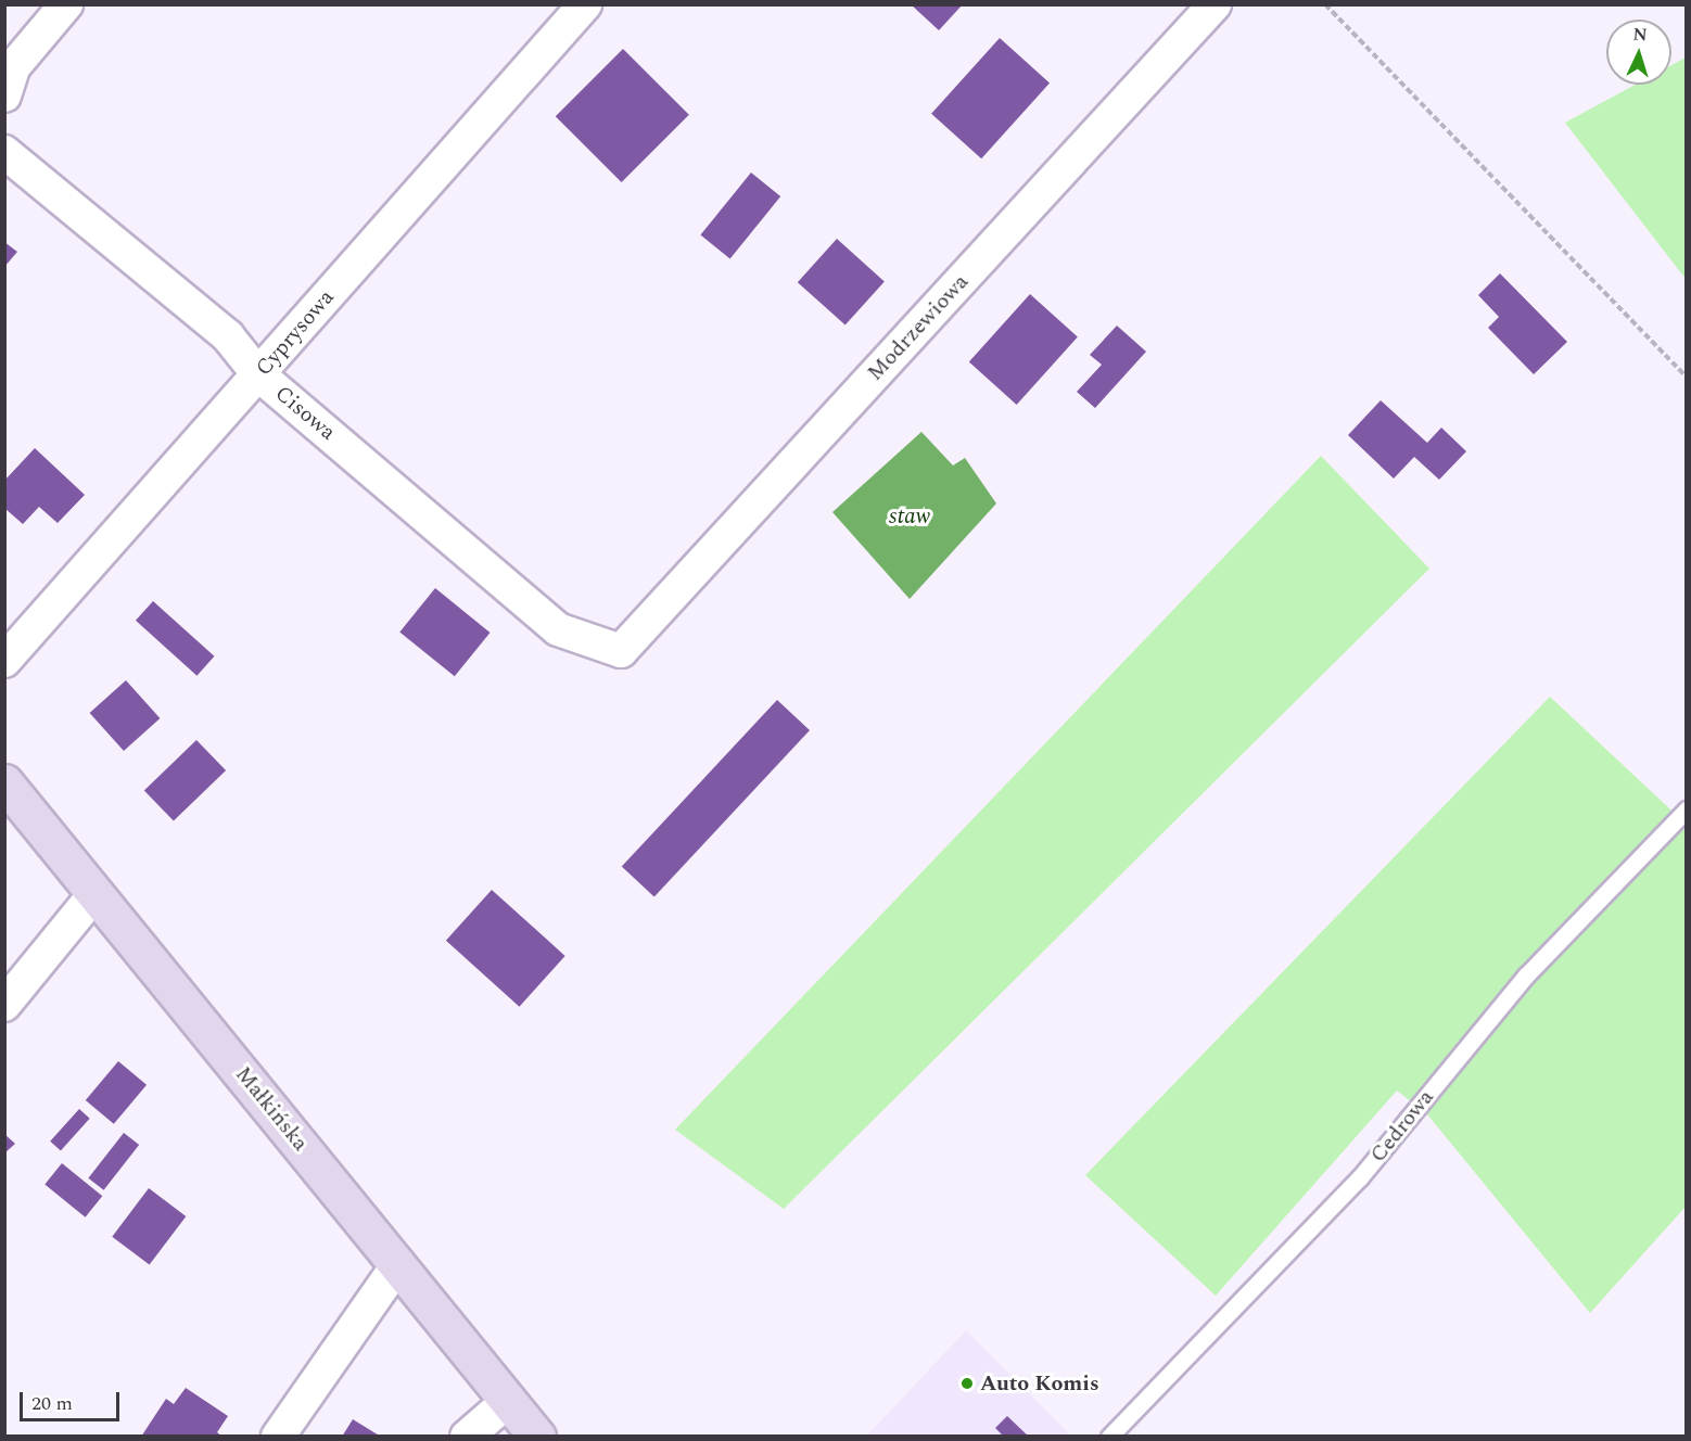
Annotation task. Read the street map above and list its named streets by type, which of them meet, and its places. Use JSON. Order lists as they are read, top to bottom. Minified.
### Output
{"streets":{"main road":["Małkińska"],"street":["Modrzewiowa","Cyprysowa","Cisowa"],"lane":["Cedrowa"]},"crossings":[["Modrzewiowa","Cisowa"],["Cyprysowa","Cisowa"]],"water":["staw"],"places":["Auto Komis"],"scale_bar":"20 m","north":"top"}
